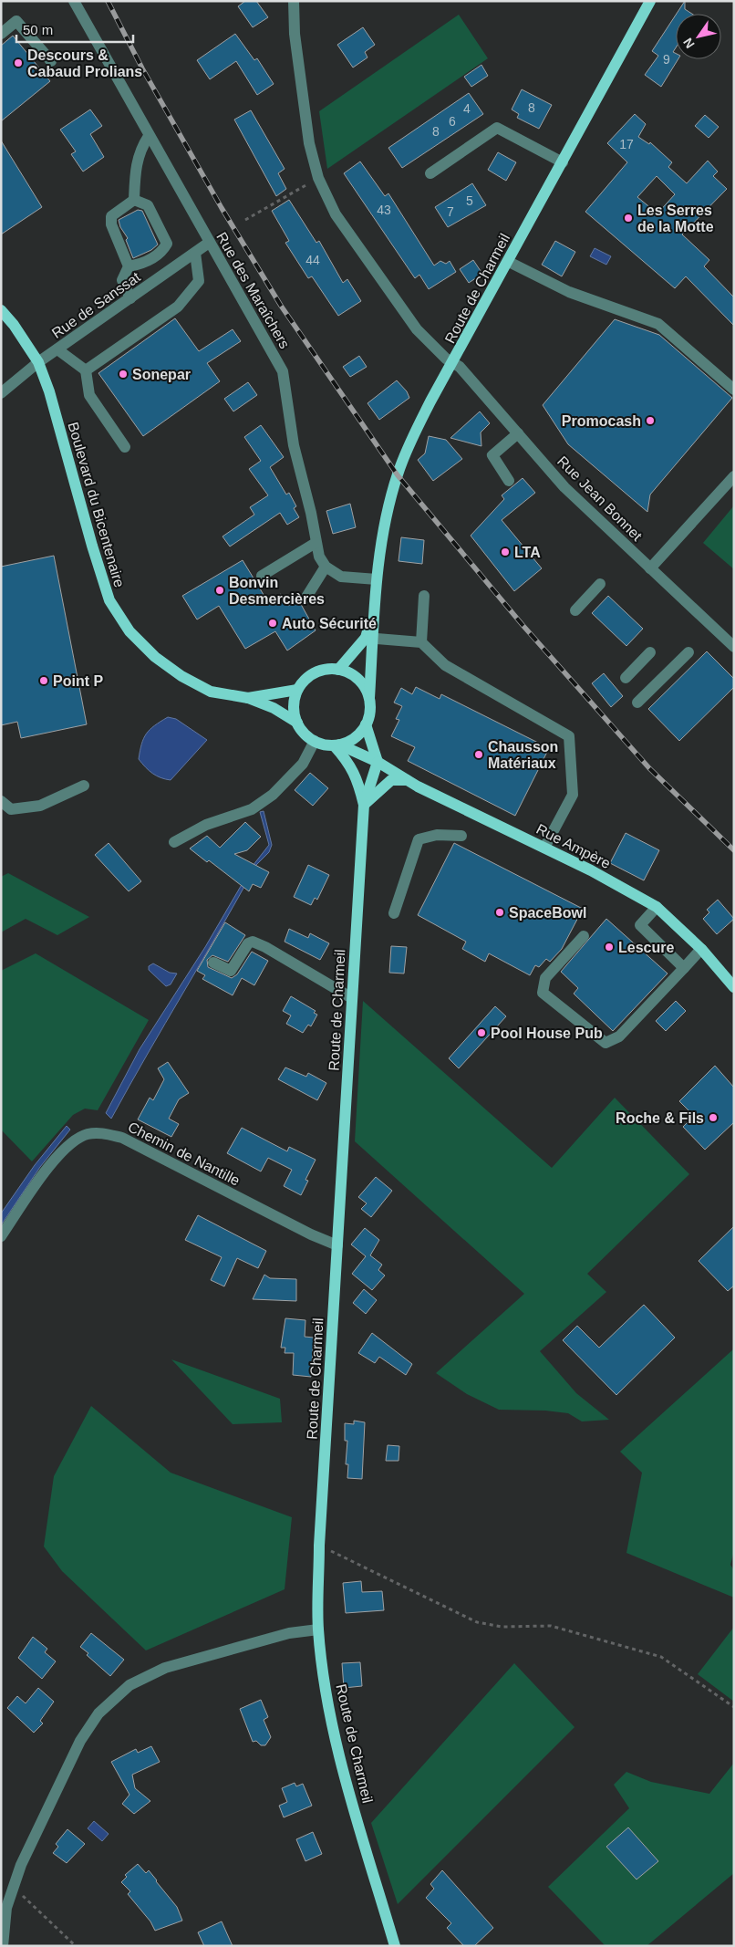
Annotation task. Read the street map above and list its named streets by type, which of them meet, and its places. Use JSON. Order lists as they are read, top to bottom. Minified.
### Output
{"streets":{"main road":["Route de Charmeil","Boulevard du Bicentenaire","Rue Ampère"],"street":["Rue des Maraîchers","Rue de Sanssat","Rue Jean Bonnet","Chemin de Nantille"]},"crossings":[["Route de Charmeil","Rue Jean Bonnet"],["Route de Charmeil","Boulevard du Bicentenaire"],["Route de Charmeil","Rue Ampère"],["Route de Charmeil","Chemin de Nantille"],["Rue des Maraîchers","Rue de Sanssat"],["Rue de Sanssat","Boulevard du Bicentenaire"],["Boulevard du Bicentenaire","Rue Ampère"]],"places":["Descours & Cabaud Prolians","Les Serres de la Motte","Sonepar","Promocash","LTA","Bonvin Desmercières","Auto Sécurité","Point P","Chausson Matériaux","SpaceBowl","Lescure","Pool House Pub","Roche & Fils"],"house_numbers":["9","8","4","6","8","17","5","43","7","44"],"scale_bar":"50 m","north":"bottom left"}
